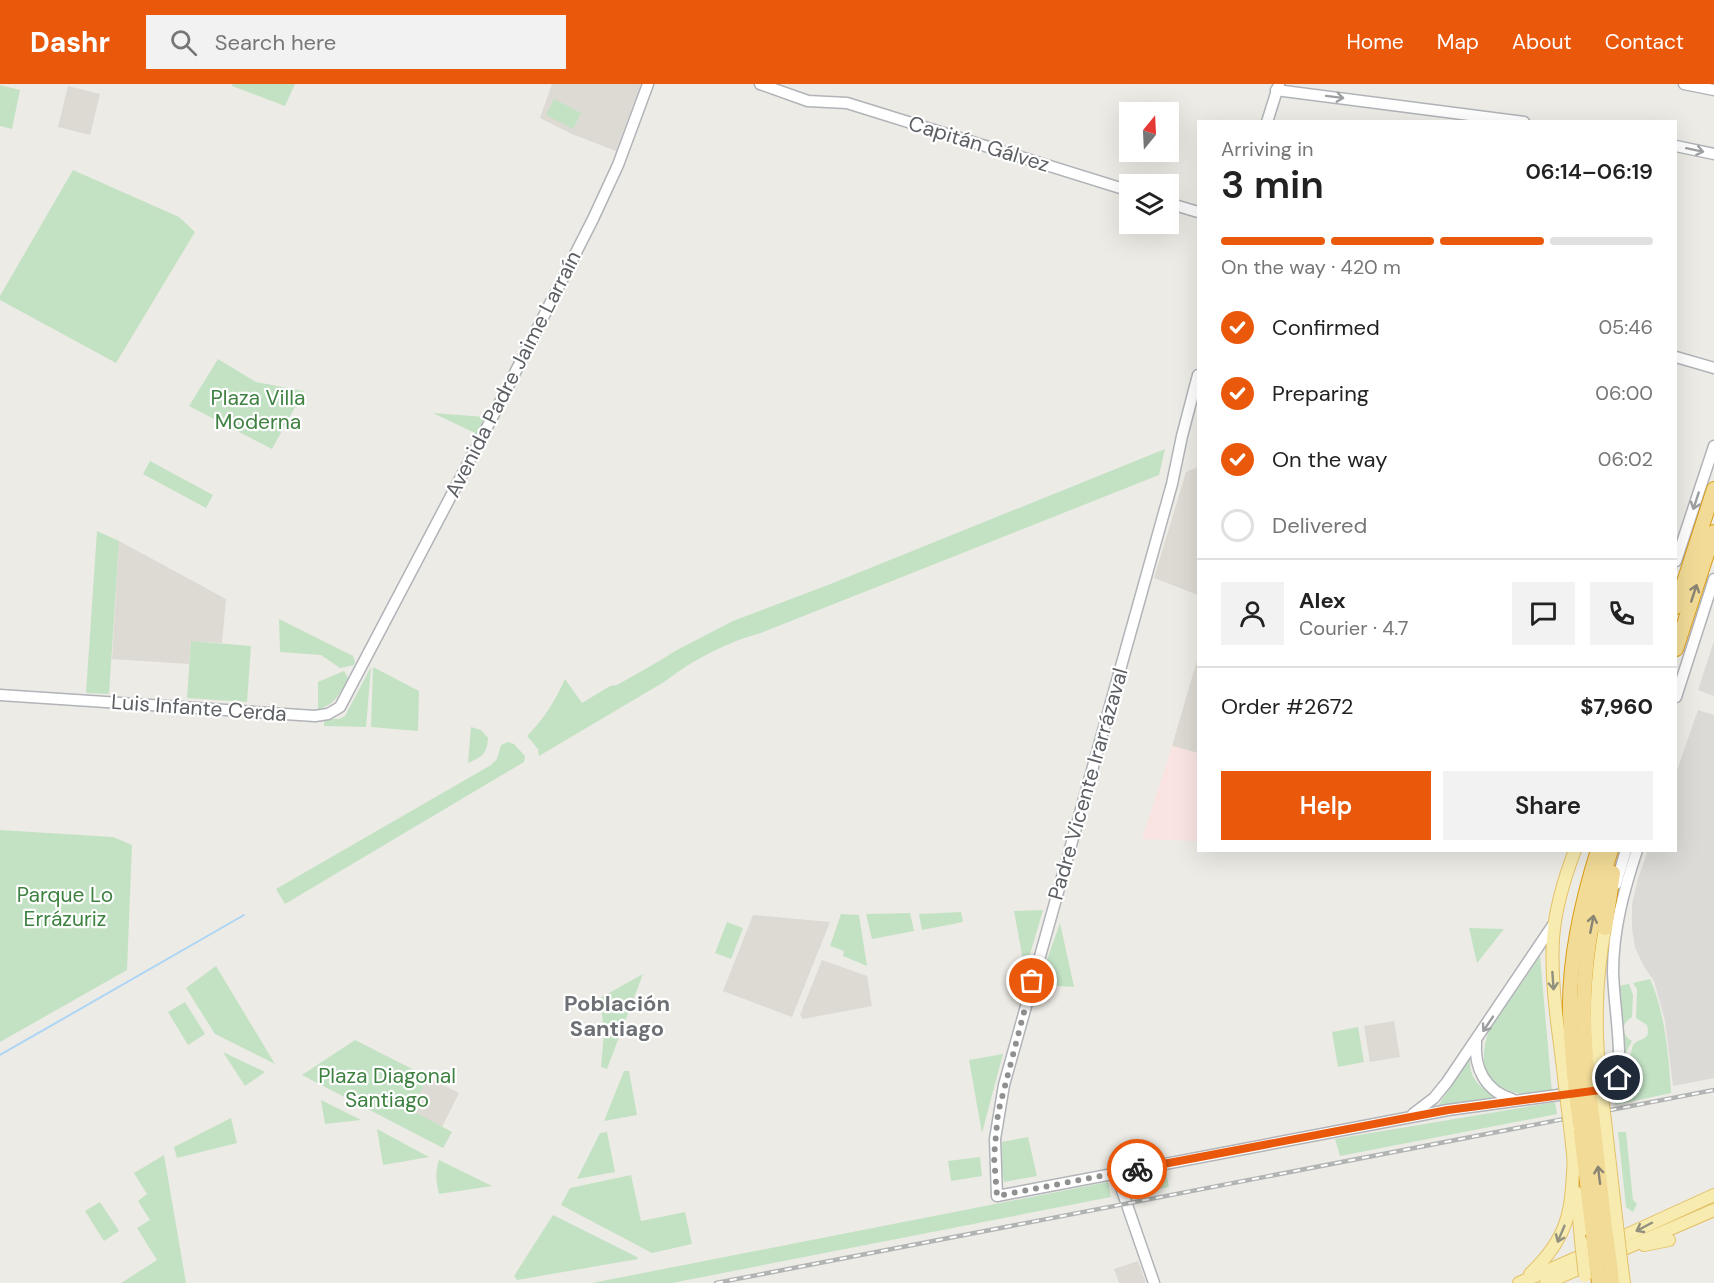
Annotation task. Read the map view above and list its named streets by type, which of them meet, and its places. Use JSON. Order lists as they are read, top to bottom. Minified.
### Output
{"streets":{"street":["Capitán Gálvez","Avenida Padre Jaime Larraín","Luis Infante Cerda","Padre Vicente Irarrázaval"]},"crossings":[["Avenida Padre Jaime Larraín","Luis Infante Cerda"]],"districts":["Población Santiago"],"parks":["Plaza Villa Moderna","Parque Lo Errázuriz","Plaza Diagonal Santiago"],"north":"top","page":{"header":"Dashr","search":"Search here","nav":["Home","Map","About","Contact"],"heading":["3 min","Arriving in","06:14–06:19"],"panel":["Alex","Courier · 4.7","Order #2672","$7,960"],"bar":"On the way · 420 m","list":[["Confirmed","05:46"],["Preparing","06:00"],["On the way","06:02"],"Delivered"],"buttons":["Help","Share"]}}
